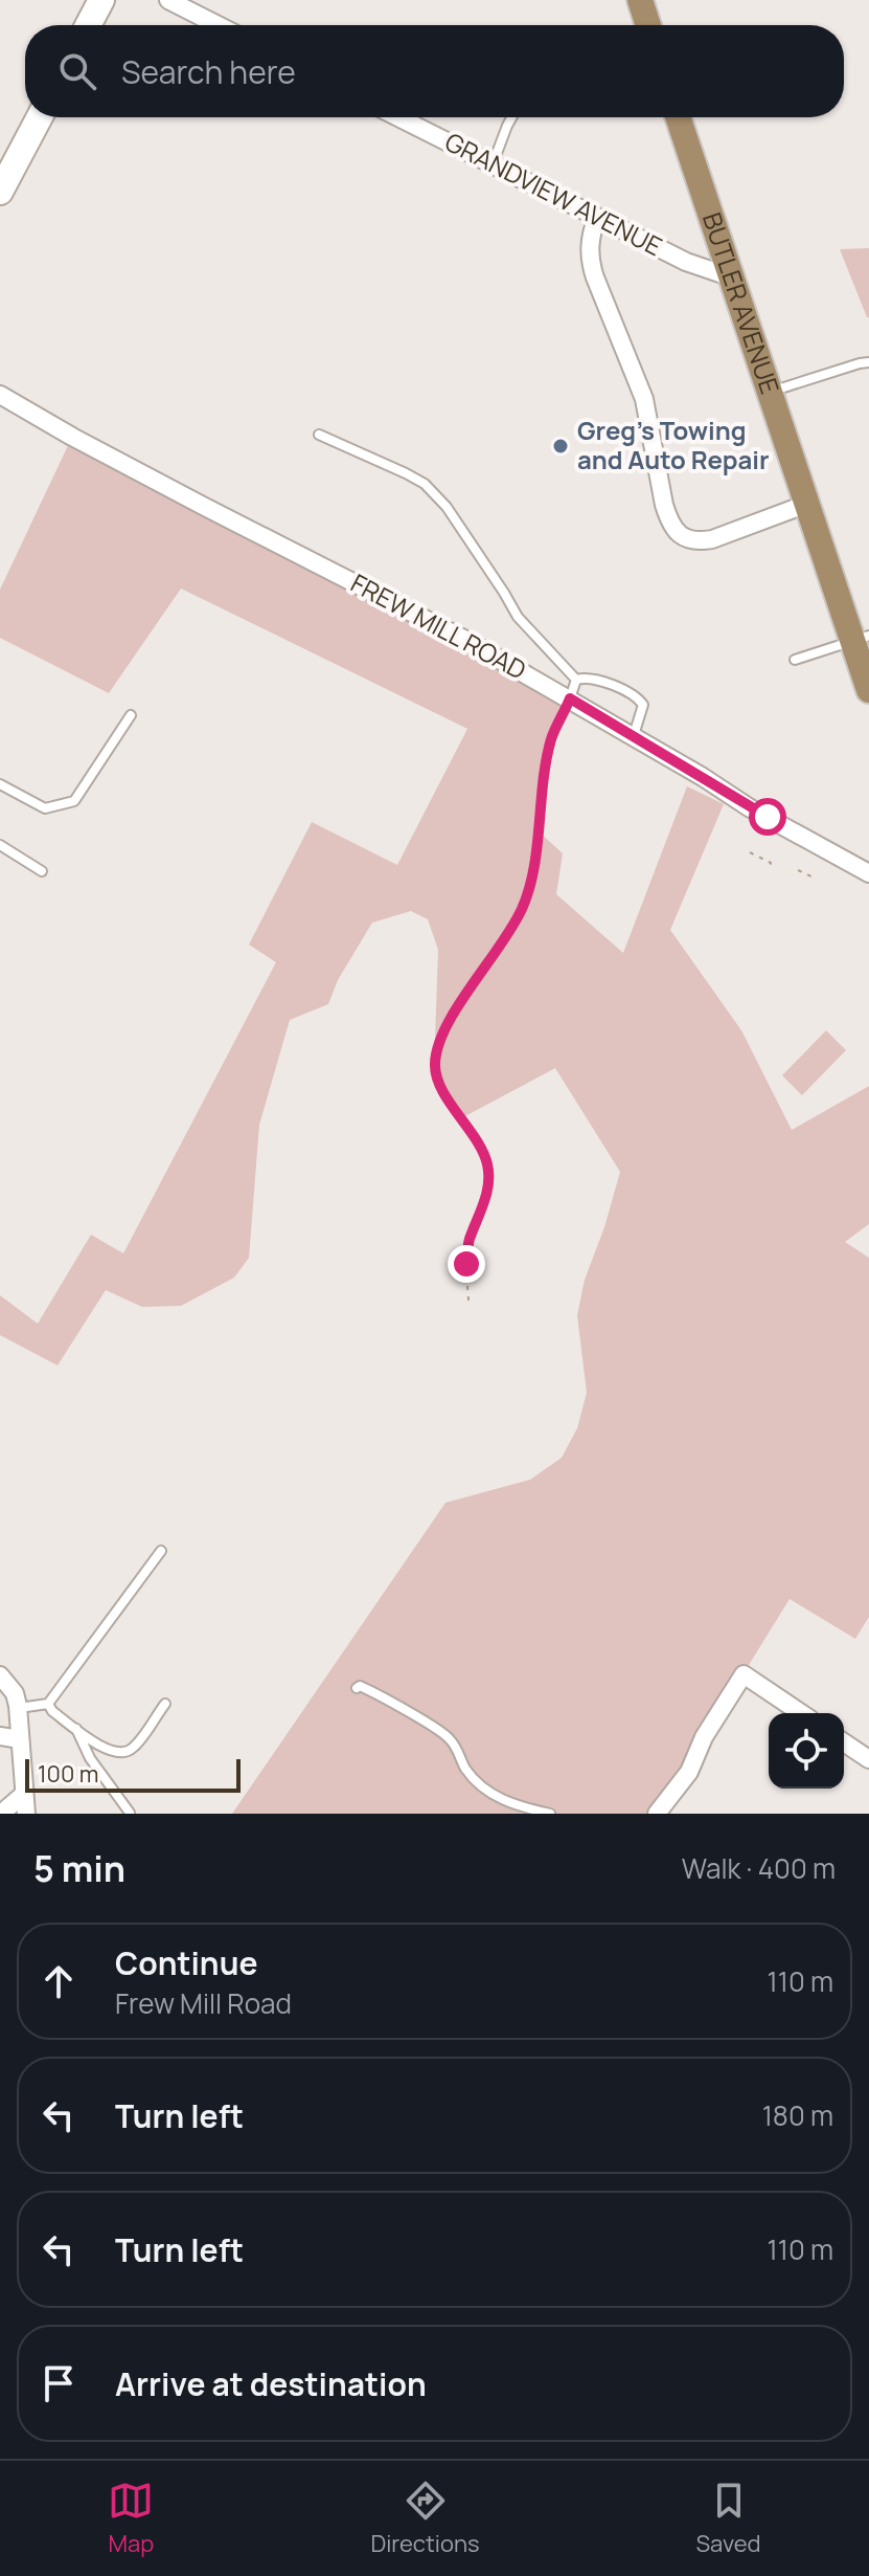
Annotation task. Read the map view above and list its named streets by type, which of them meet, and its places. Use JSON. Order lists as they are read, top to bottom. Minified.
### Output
{"streets":{"main road":["BUTLER AVENUE"],"street":["GRANDVIEW AVENUE","FREW MILL ROAD"]},"crossings":[["GRANDVIEW AVENUE","BUTLER AVENUE"]],"places":["Greg's Towing and Auto Repair"],"scale_bar":"100 m","page":{"search":"Search here","scale":"100 m","heading":["5 min","Walk · 400 m"],"list":[["Continue","Frew Mill Road","110 m"],["Turn left","180 m"],["Turn left","110 m"],"Arrive at destination"],"nav":["Map","Directions","Saved"]}}
